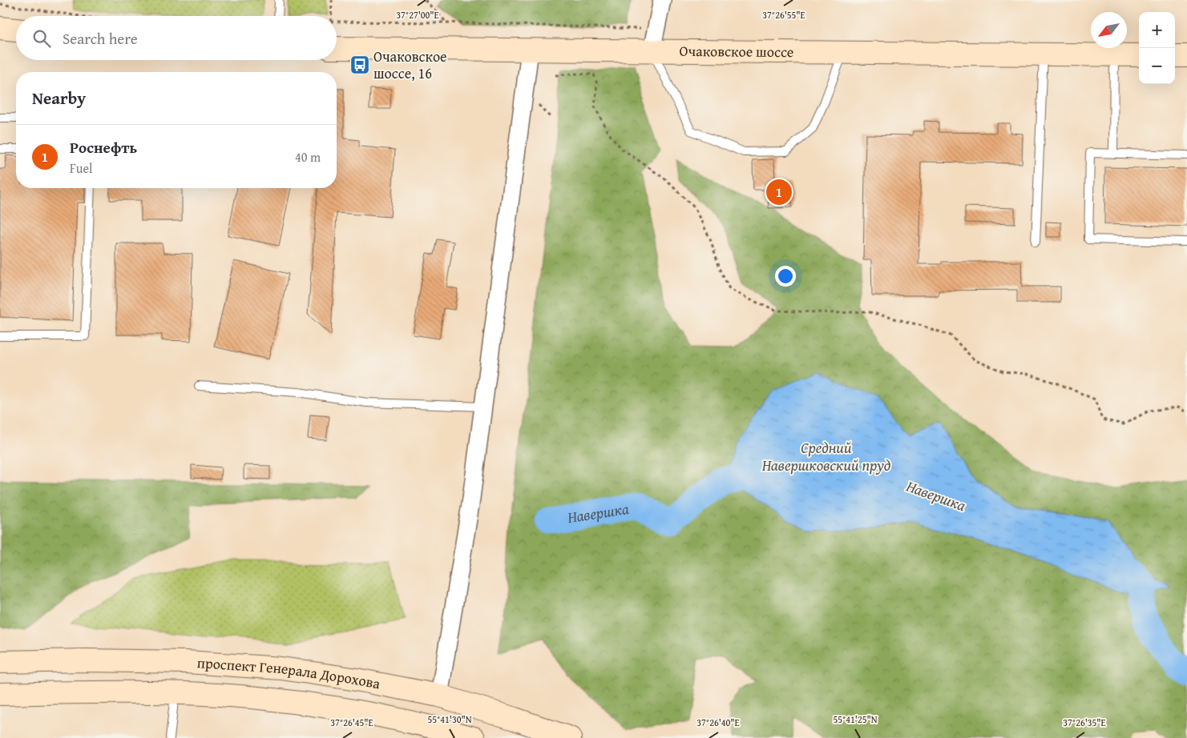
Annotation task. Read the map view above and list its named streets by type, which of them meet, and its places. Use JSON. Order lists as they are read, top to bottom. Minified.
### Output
{"streets":{"main road":["Очаковское шоссе","проспект Генерала Дорохова"]},"water":["Средний Навершковский пруд","Навершка"],"places":{"bus stop":["Очаковское шоссе, 16"]},"north":"bottom left","page":{"map_buttons":["+","−"],"search":"Search here","heading":"Nearby","list":[{"mark":"1","name":"Роснефть","note":"Fuel","value":"40 m"}],"pins":"1"},"coordinates":["37°26'55\"E","37°27'00\"E","55°41'30\"N","55°41'25\"N","37°26'45\"E","37°26'40\"E","37°26'35\"E"]}
